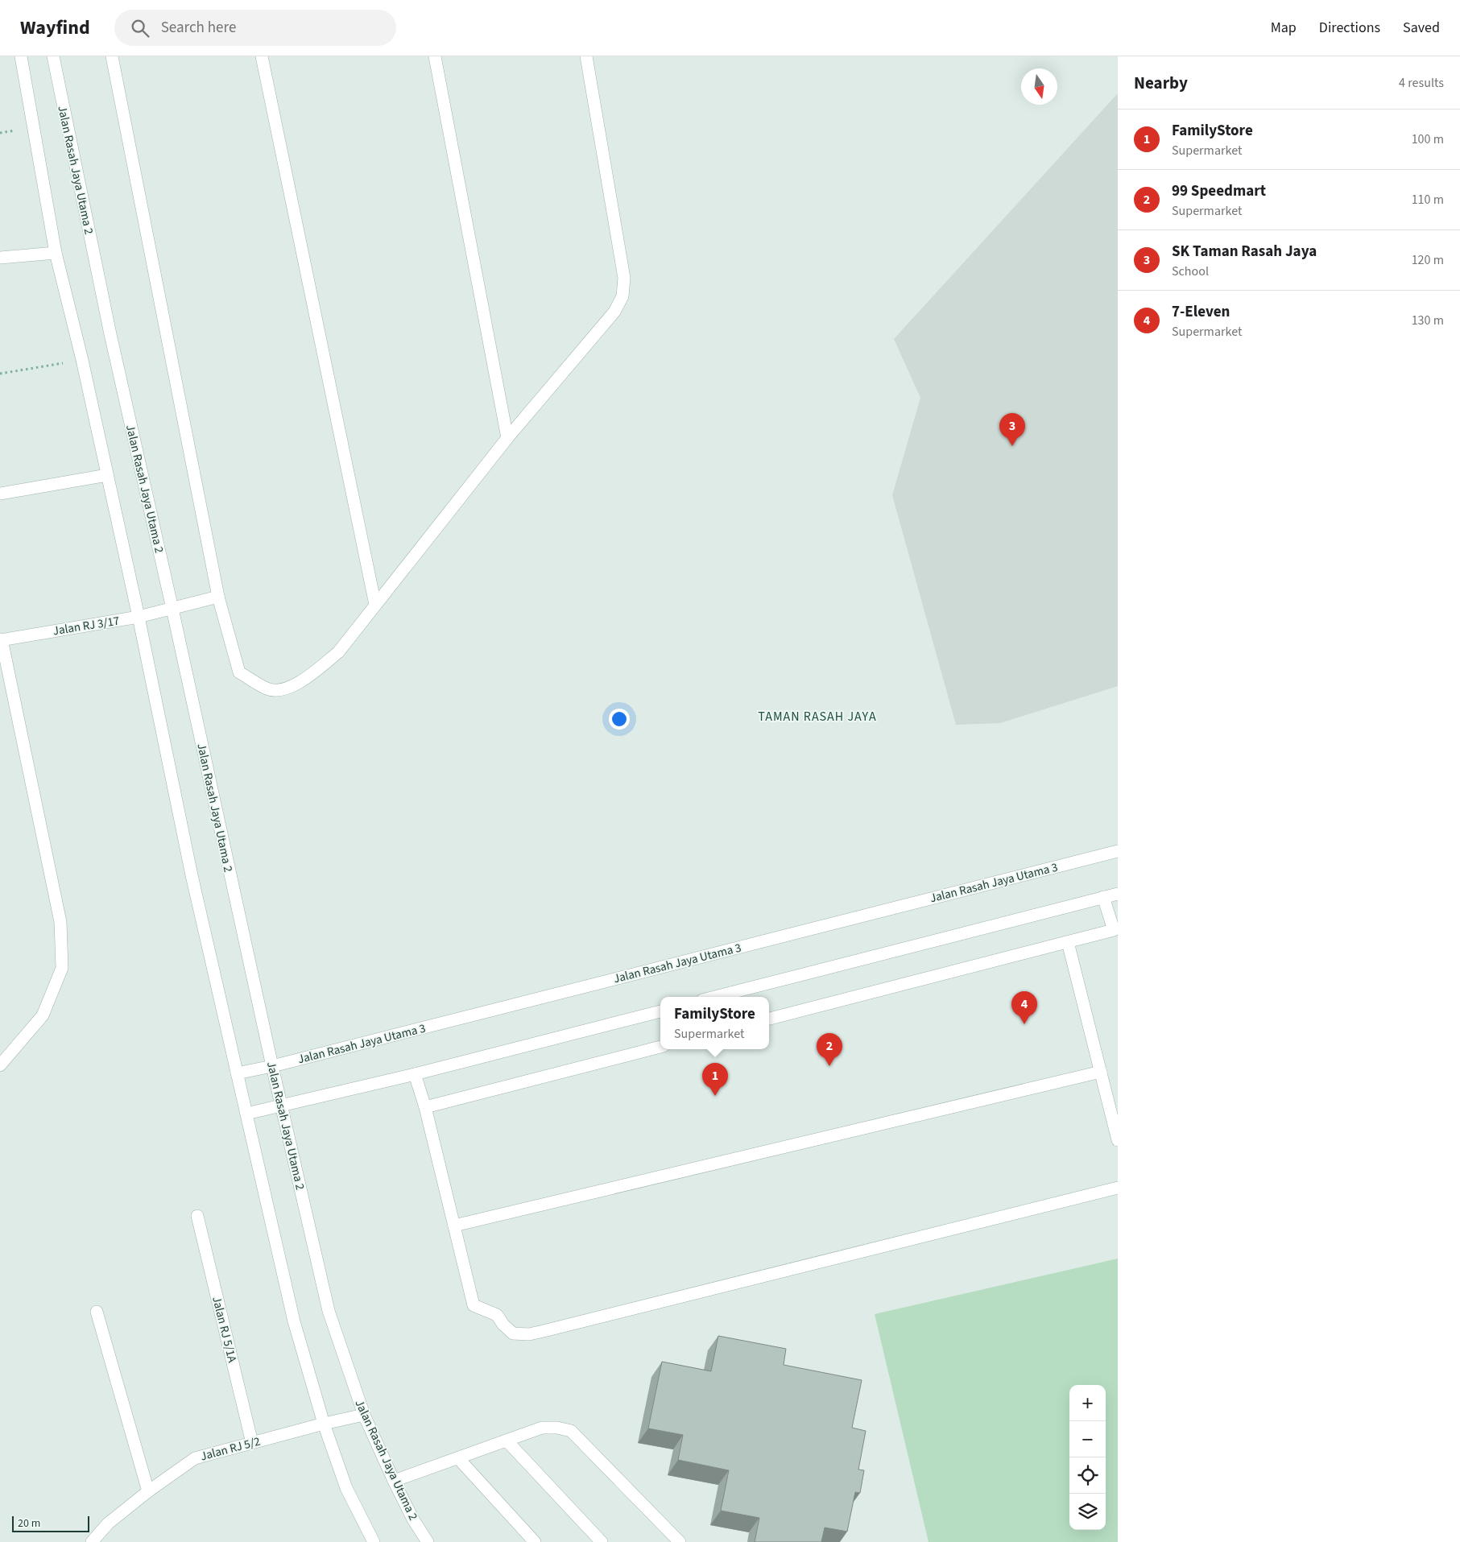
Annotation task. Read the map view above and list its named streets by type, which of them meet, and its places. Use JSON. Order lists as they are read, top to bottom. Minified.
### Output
{"streets":{"street":["Jalan Rasah Jaya Utama 2","Jalan RJ 3/17","Jalan Rasah Jaya Utama 3","Jalan RJ 5/1A","Jalan RJ 5/2"]},"crossings":[["Jalan Rasah Jaya Utama 2","Jalan RJ 3/17"],["Jalan Rasah Jaya Utama 2","Jalan Rasah Jaya Utama 3"],["Jalan Rasah Jaya Utama 2","Jalan RJ 5/2"],["Jalan RJ 5/1A","Jalan RJ 5/2"]],"districts":["TAMAN RASAH JAYA"],"scale_bar":"20 m","north":"bottom","page":{"header":"Wayfind","search":"Search here","nav":["Map","Directions","Saved"],"heading":["Nearby","4 results"],"list":[{"mark":"1","name":"FamilyStore","note":"Supermarket","value":"100 m"},{"mark":"2","name":"99 Speedmart","note":"Supermarket","value":"110 m"},{"mark":"3","name":"SK Taman Rasah Jaya","note":"School","value":"120 m"},{"mark":"4","name":"7-Eleven","note":"Supermarket","value":"130 m"}],"pins":["3","4","2","1"],"popup":["FamilyStore","Supermarket"],"map_buttons":["+","−"],"scale":"20 m"}}
